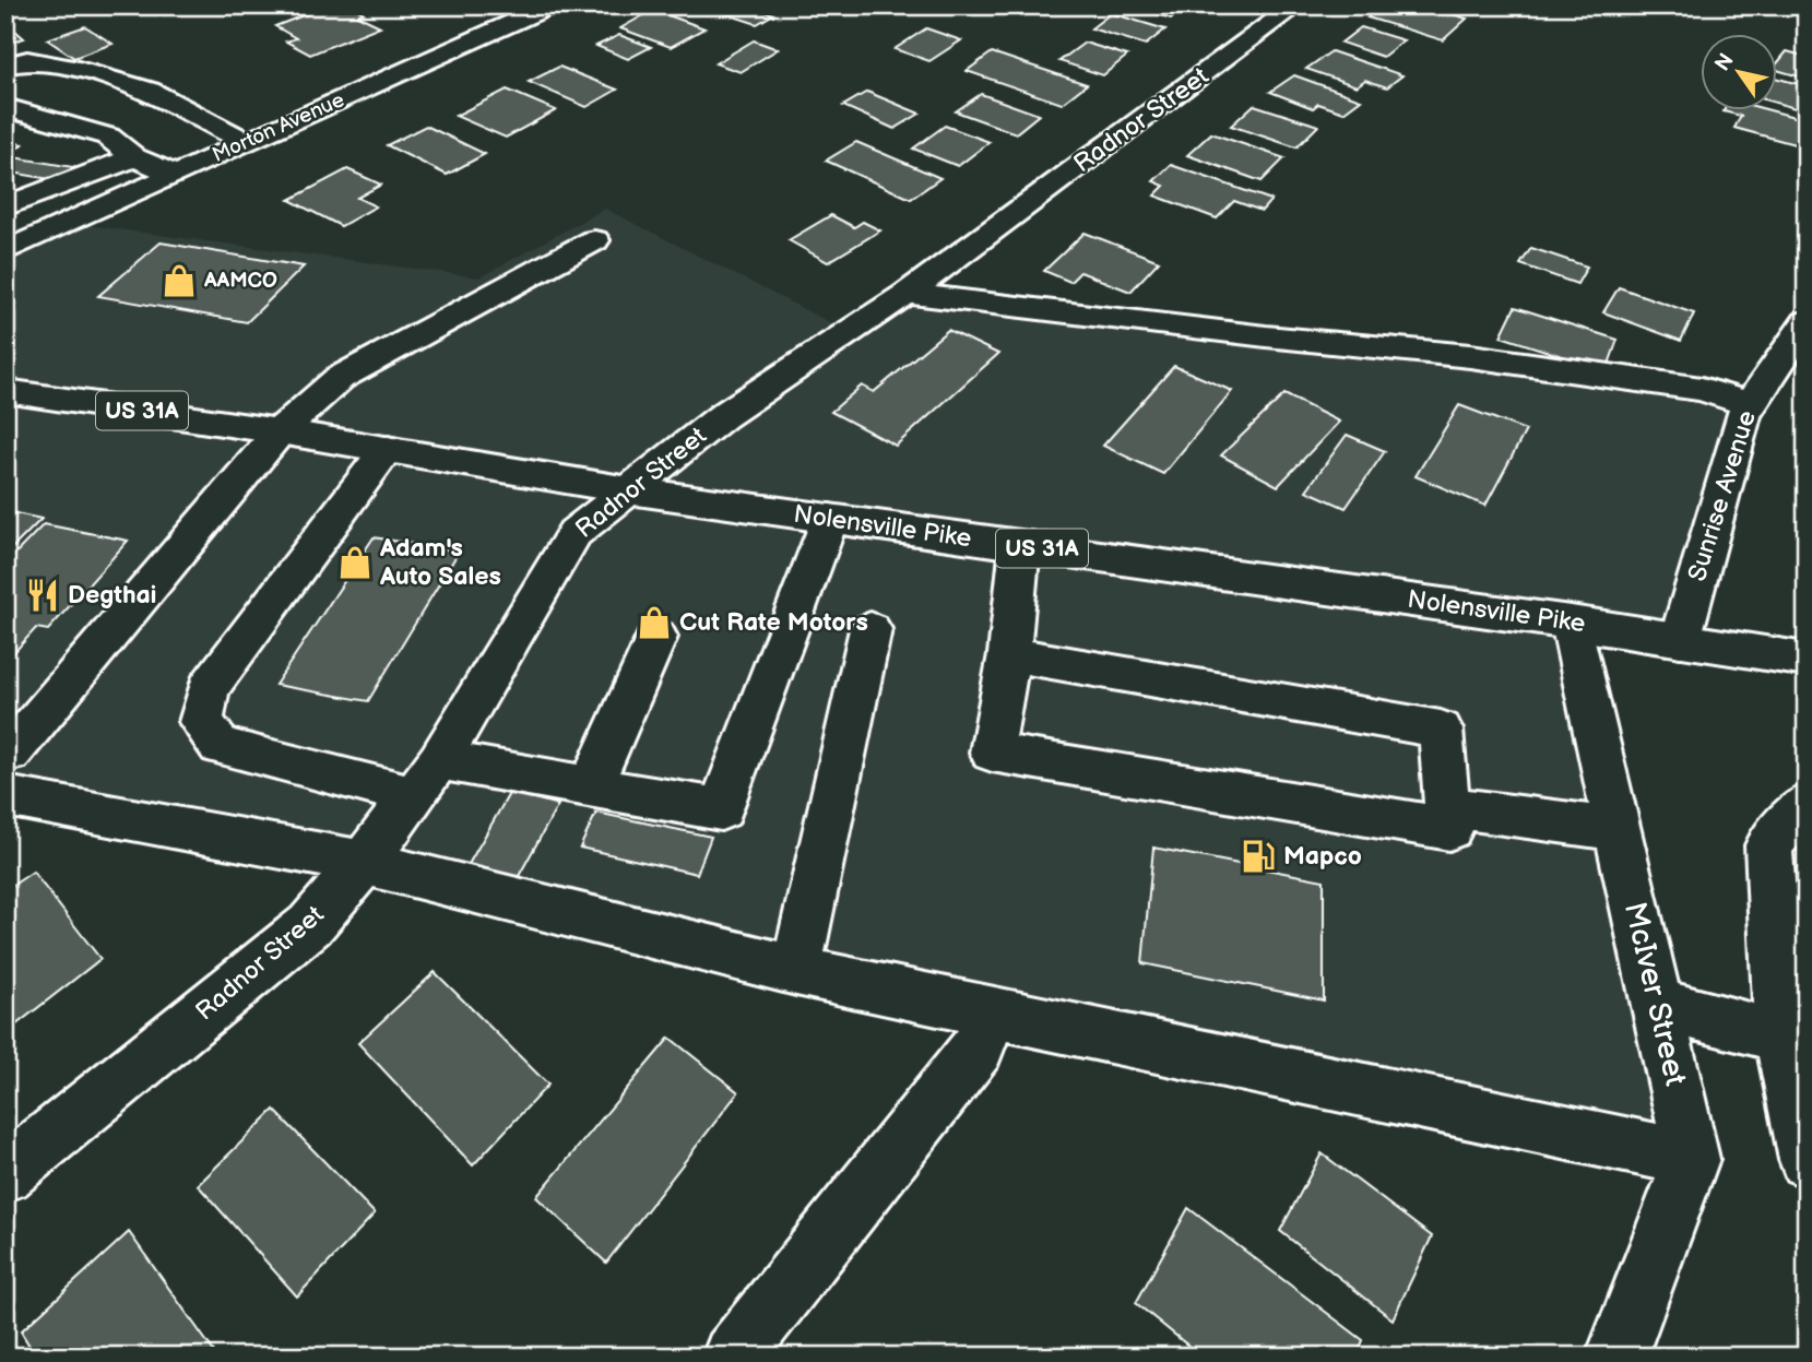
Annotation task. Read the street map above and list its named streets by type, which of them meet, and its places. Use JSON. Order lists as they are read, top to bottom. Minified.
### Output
{"streets":{"street":["Radnor Street","Morton Avenue","US 31A","Sunrise Avenue","Nolensville Pike","McIver Street"]},"crossings":[["Radnor Street","Nolensville Pike"],["Sunrise Avenue","Nolensville Pike"],["Nolensville Pike","McIver Street"]],"places":{"shop":["AAMCO","Adam's Auto Sales","Cut Rate Motors"],"restaurant":["Degthai"],"fuel station":["Mapco"]},"north":"top left"}
